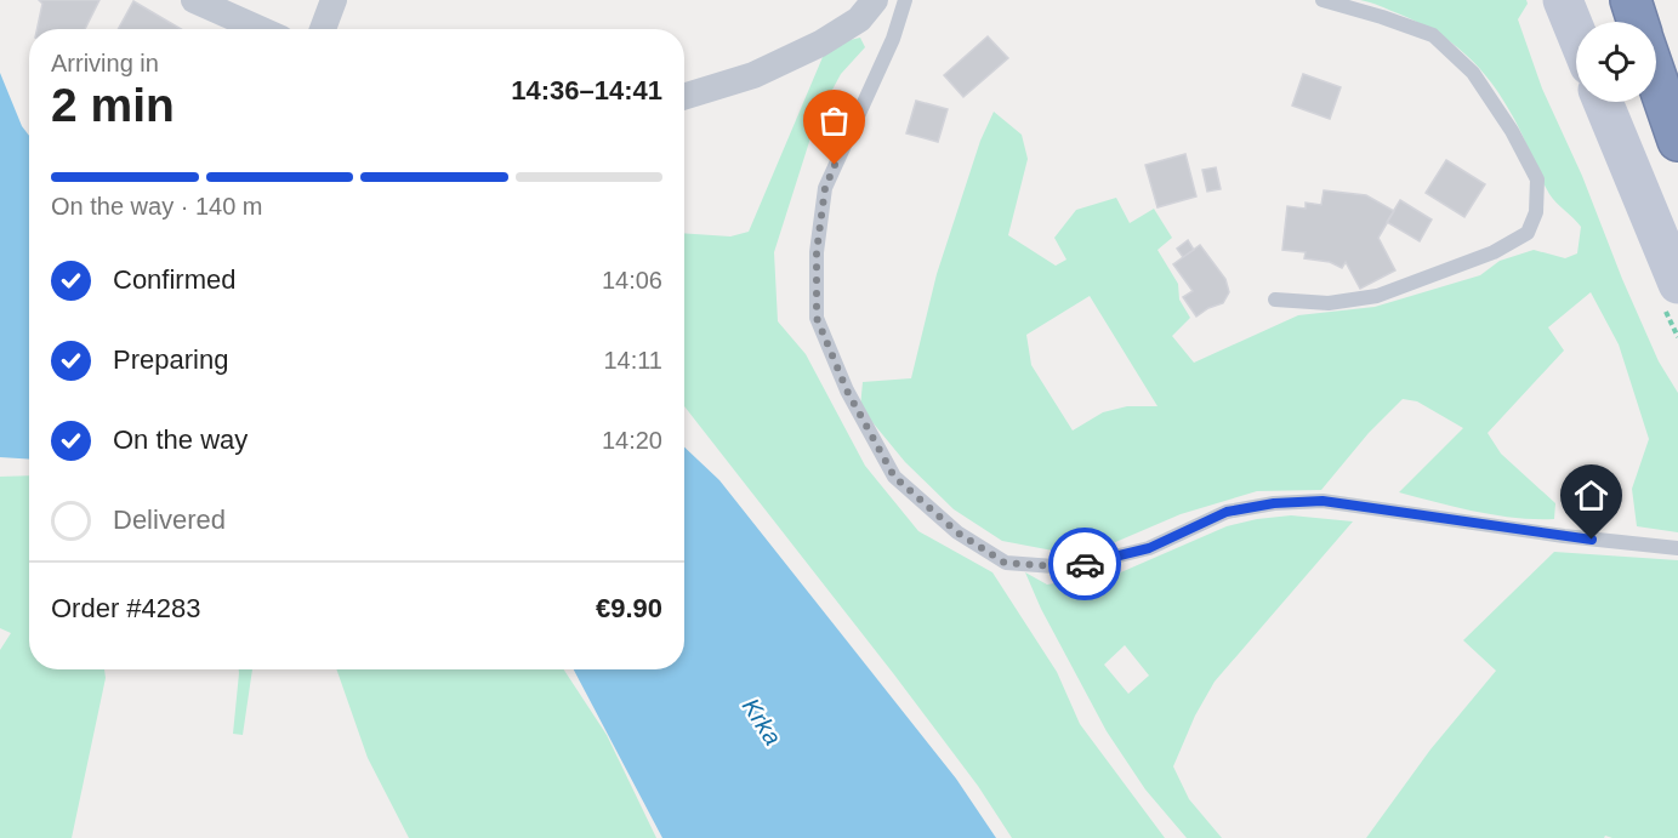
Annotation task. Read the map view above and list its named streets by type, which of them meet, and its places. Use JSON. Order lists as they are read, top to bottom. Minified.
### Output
{"water":["Krka"],"page":{"heading":["2 min","Arriving in","14:36–14:41"],"panel":["Order #4283","€9.90"],"bar":"On the way · 140 m","list":[["Confirmed","14:06"],["Preparing","14:11"],["On the way","14:20"],"Delivered"]}}
